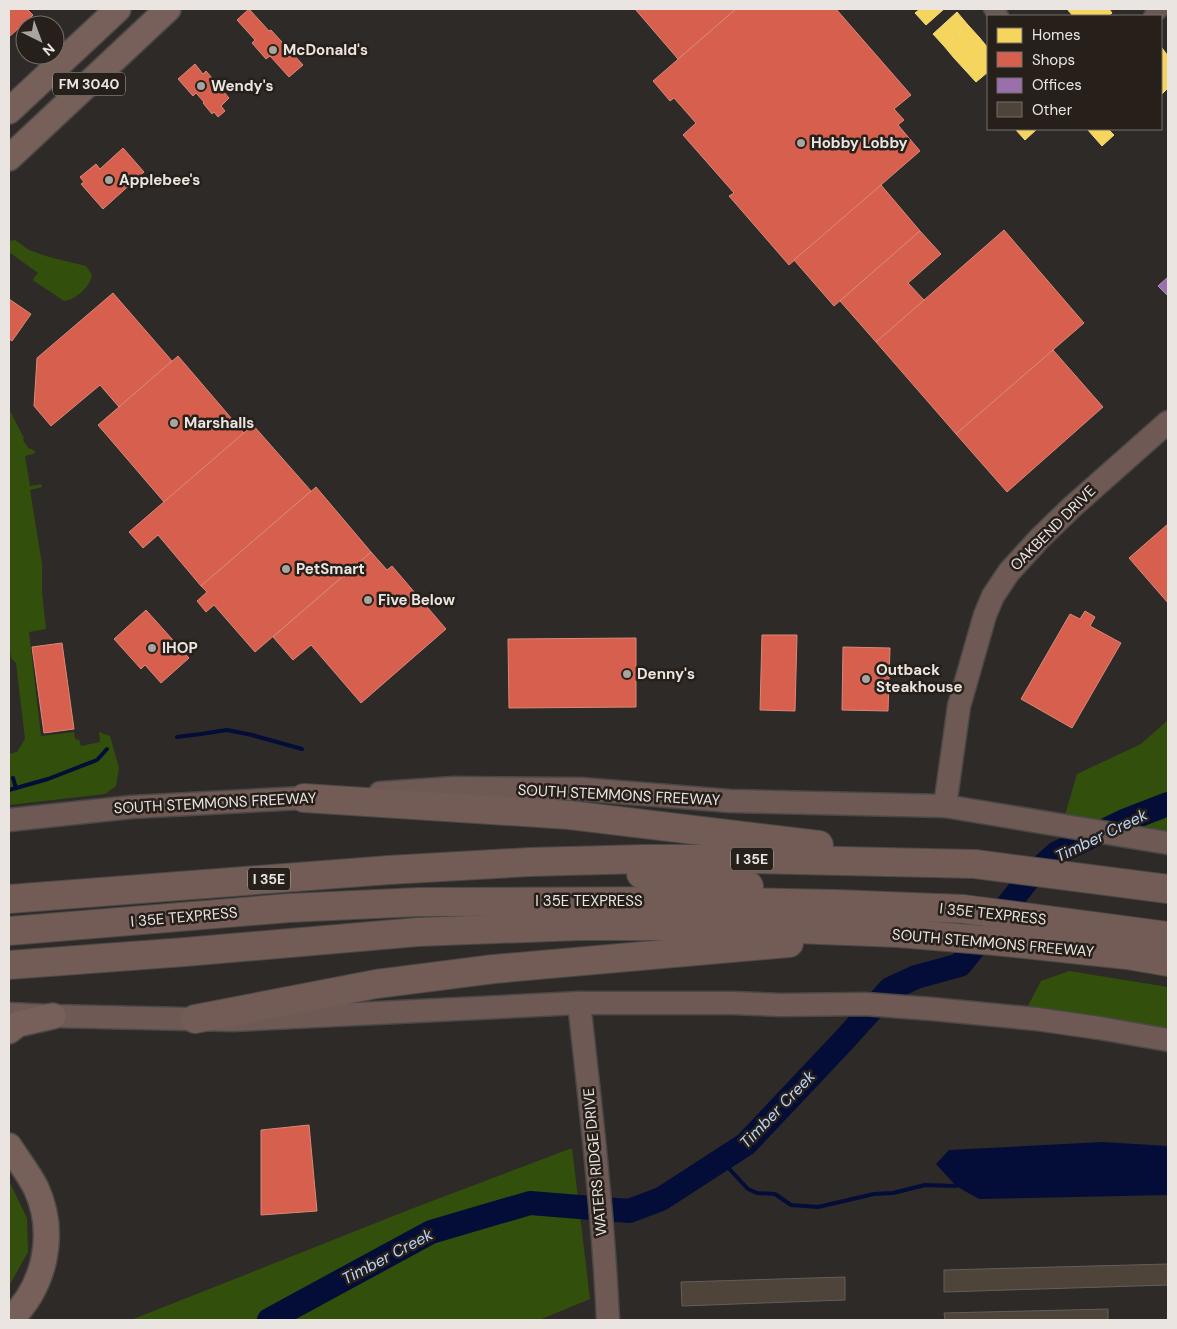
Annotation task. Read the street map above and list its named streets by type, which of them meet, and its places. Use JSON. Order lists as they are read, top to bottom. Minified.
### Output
{"streets":{"highway":["SOUTH STEMMONS FREEWAY","I 35E","I 35E TEXPRESS"],"main road":["FM 3040","OAKBEND DRIVE","WATERS RIDGE DRIVE"]},"crossings":[["OAKBEND DRIVE","SOUTH STEMMONS FREEWAY"]],"water":["Timber Creek"],"places":["McDonald's","Wendy's","Hobby Lobby","Applebee's","Marshalls","PetSmart","Five Below","IHOP","Denny's","Outback Steakhouse"],"legend":["Homes","Shops","Offices","Other"],"north":"bottom right"}
